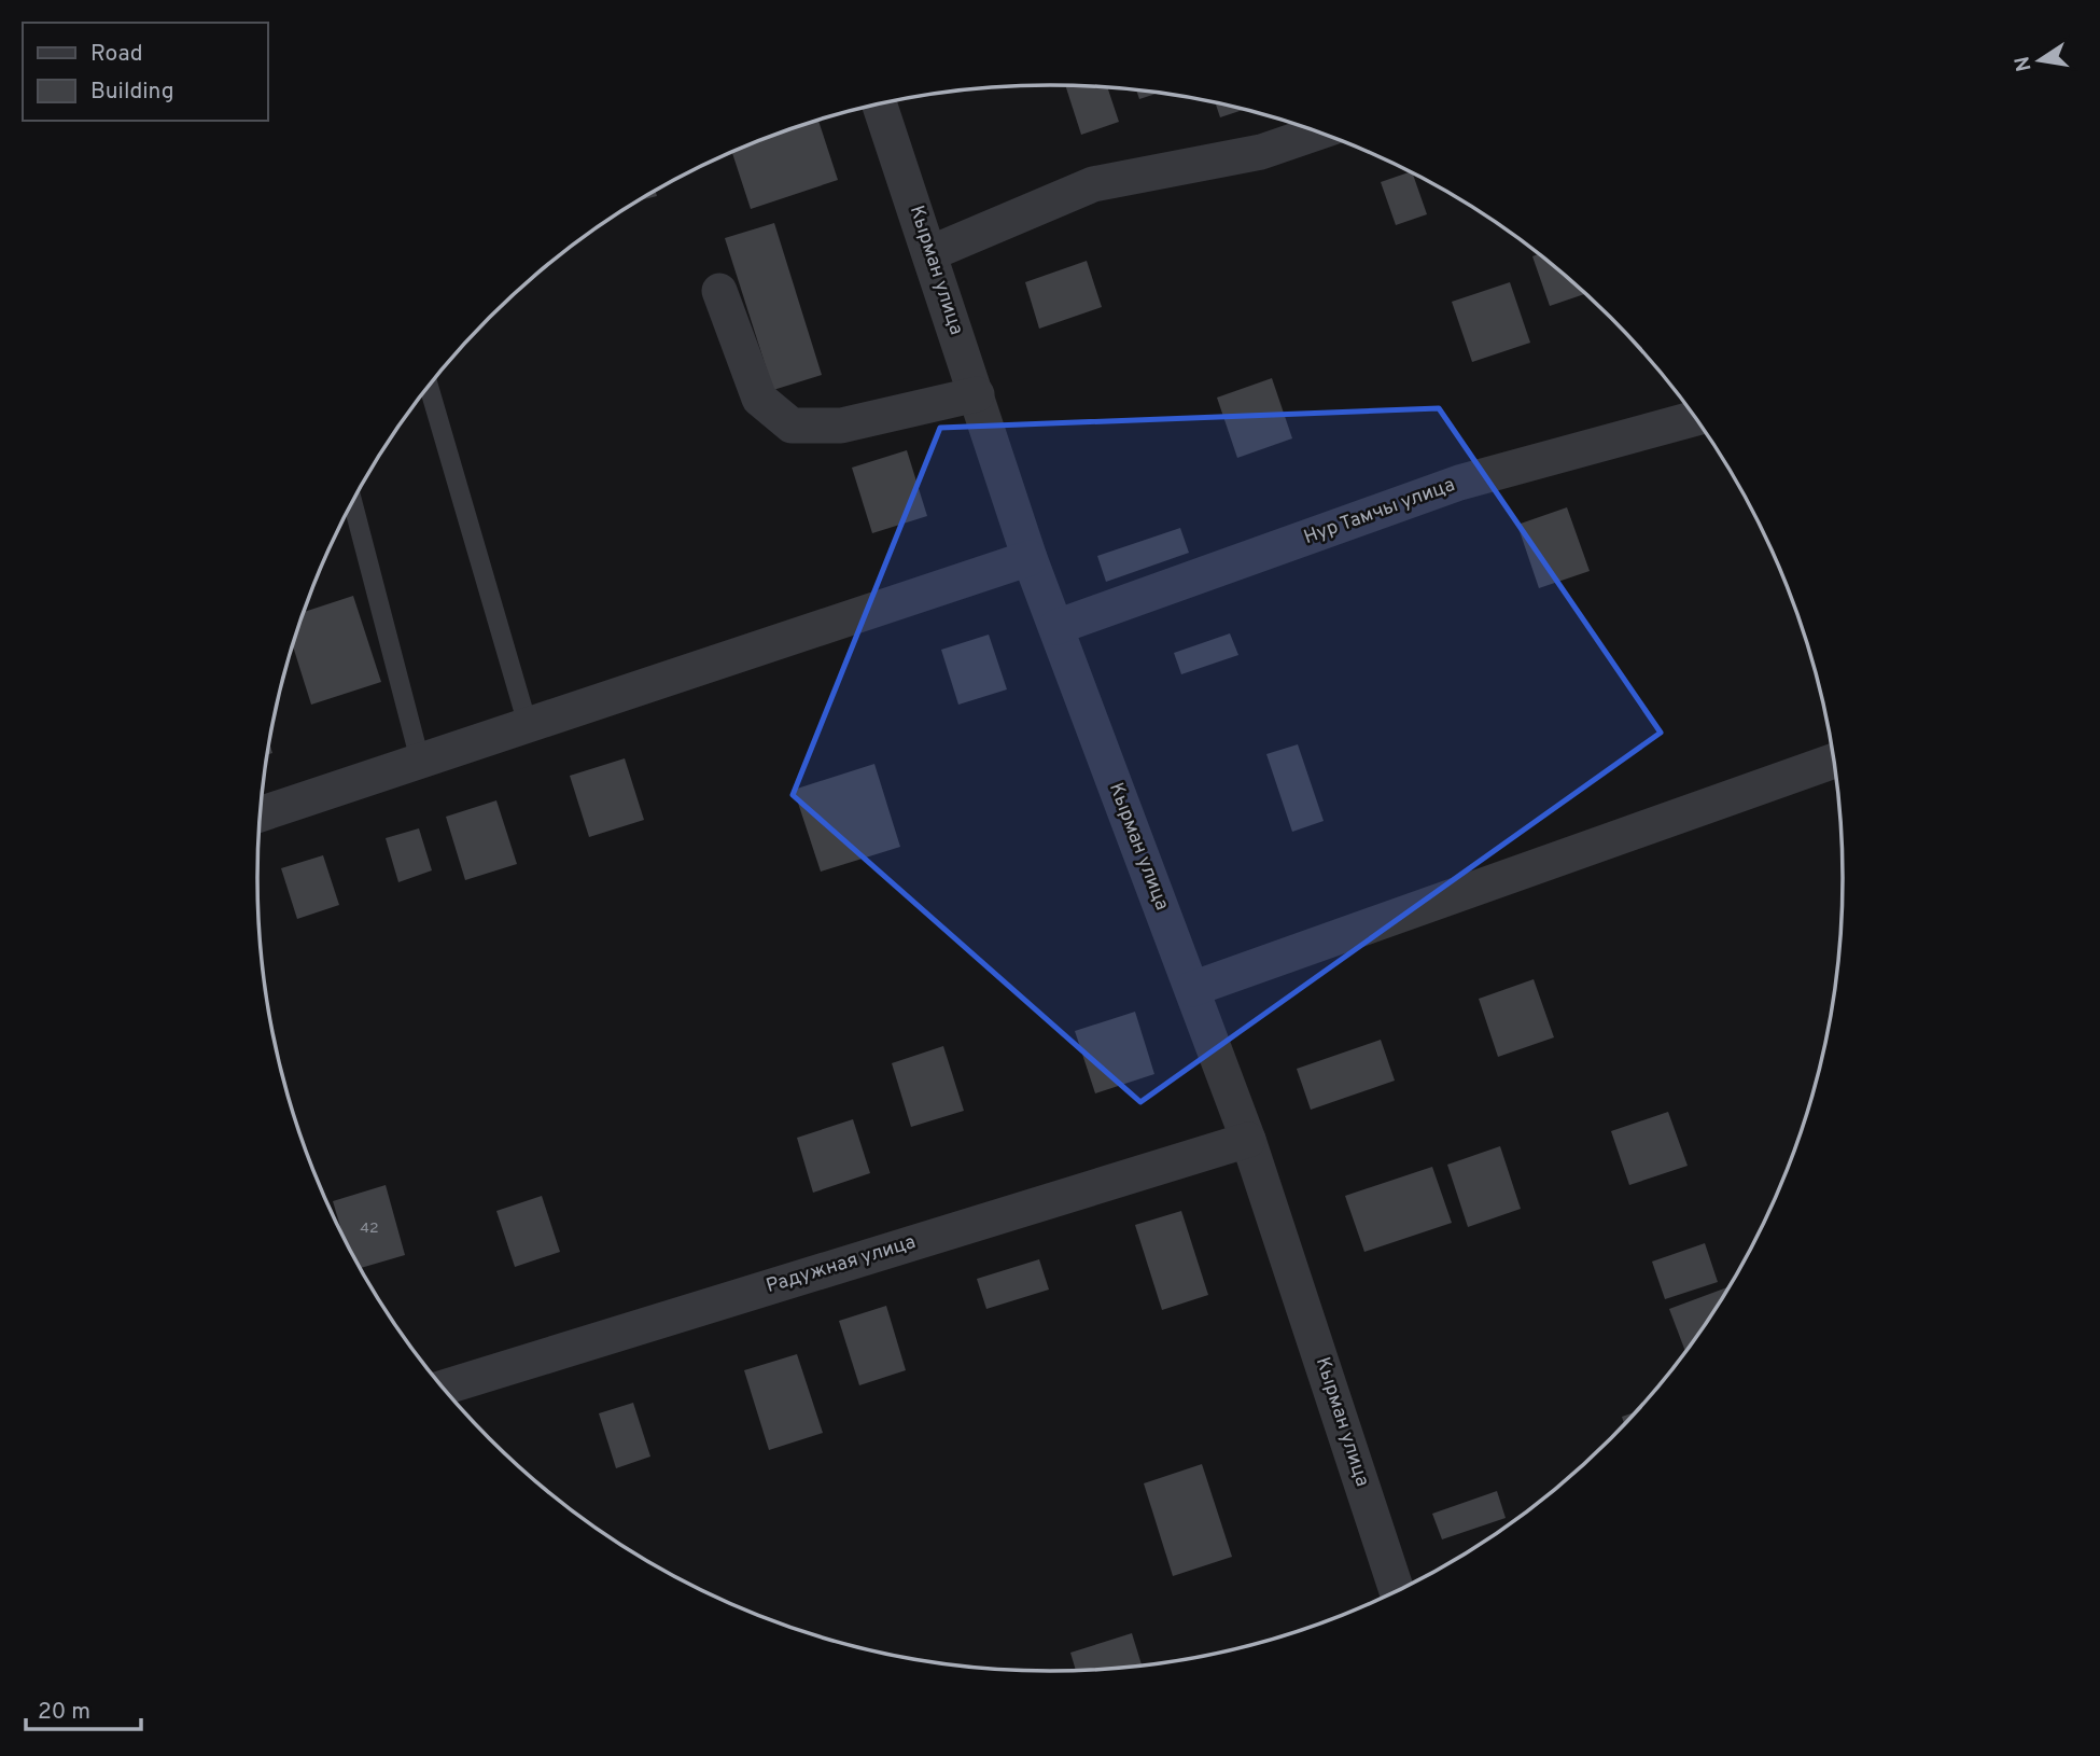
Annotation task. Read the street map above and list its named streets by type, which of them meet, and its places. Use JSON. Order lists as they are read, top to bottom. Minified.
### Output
{"streets":{"street":["Кырман улица","Нур Тамчы улица","Радужная улица"]},"crossings":[["Кырман улица","Нур Тамчы улица"],["Кырман улица","Радужная улица"]],"house_numbers":["42"],"legend":["Road","Building"],"scale_bar":"20 m","north":"left"}
